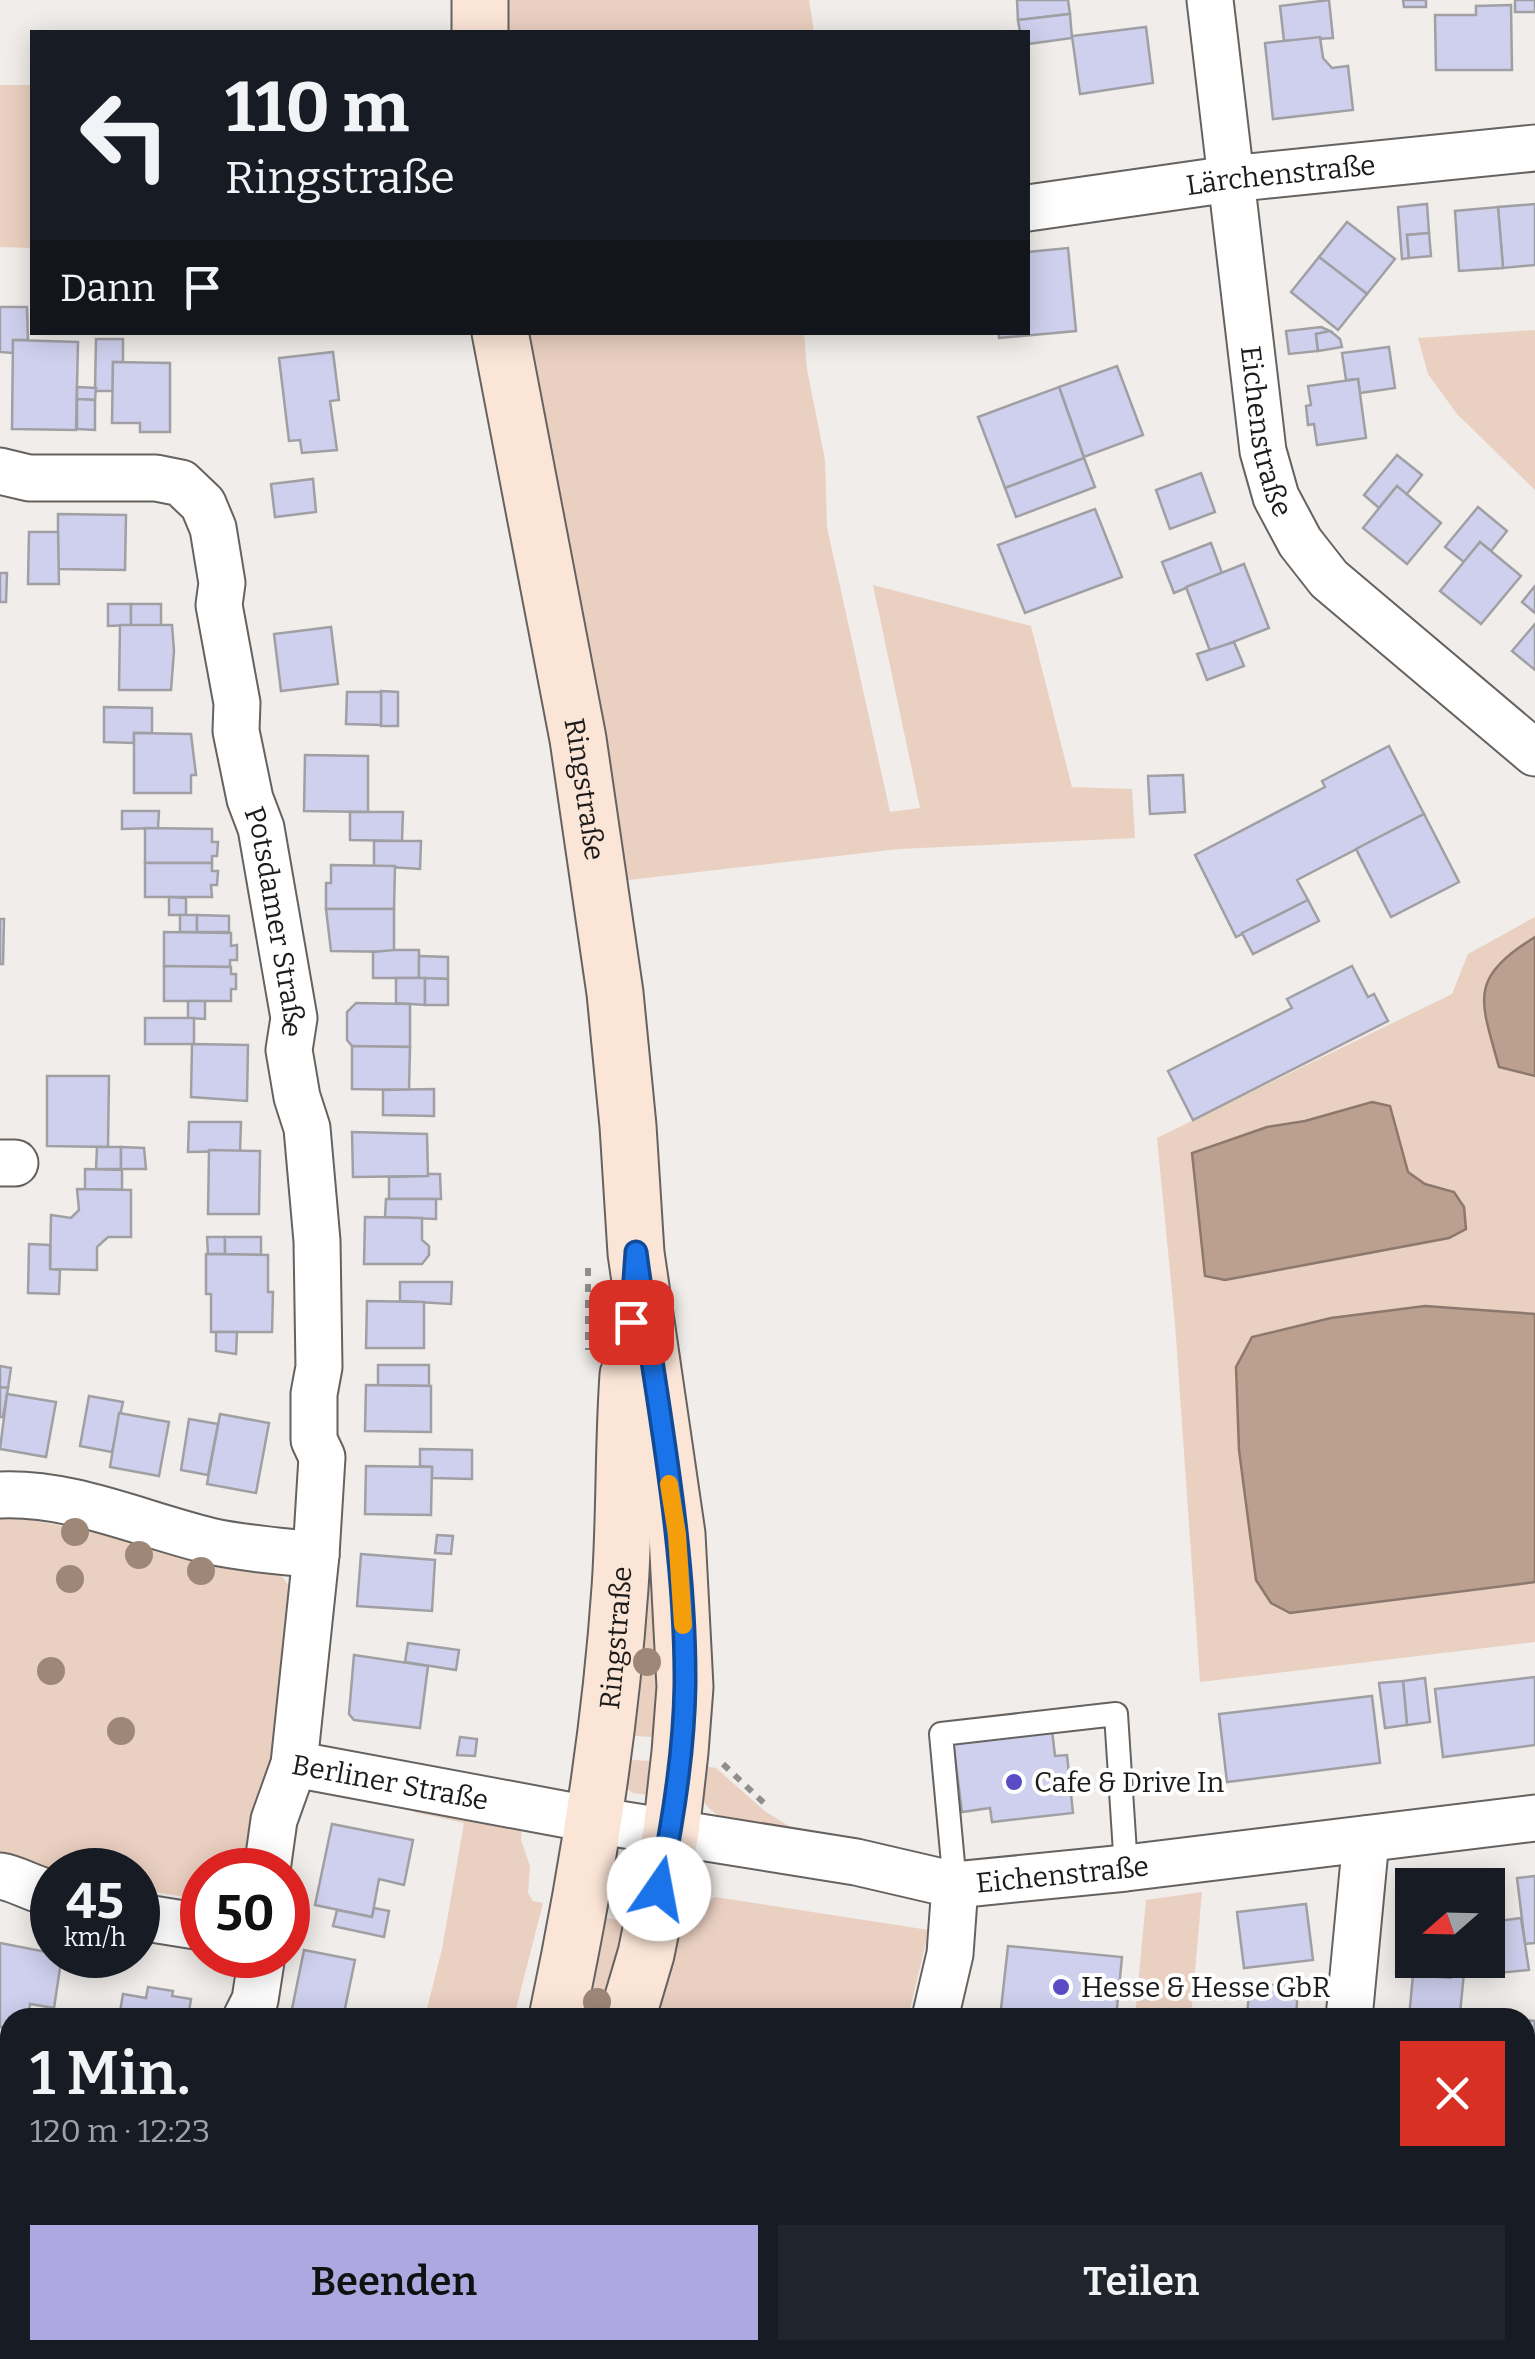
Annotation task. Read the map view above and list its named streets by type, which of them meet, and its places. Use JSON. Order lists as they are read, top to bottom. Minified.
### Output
{"streets":{"main road":["Ringstraße"],"street":["Lärchenstraße","Eichenstraße","Potsdamer Straße","Berliner Straße"]},"crossings":[["Lärchenstraße","Eichenstraße"],["Eichenstraße","Ringstraße"],["Eichenstraße","Berliner Straße"],["Ringstraße","Berliner Straße"],["Potsdamer Straße","Berliner Straße"]],"places":["Cafe & Drive In","Hesse & Hesse GbR"],"north":"left","page":{"turn":["110 m","Ringstraße"],"then":"Dann","speed":"45 km/h","limit":"50","heading":["1 Min.","120 m · 12:23"],"buttons":["Beenden","Teilen"]}}
